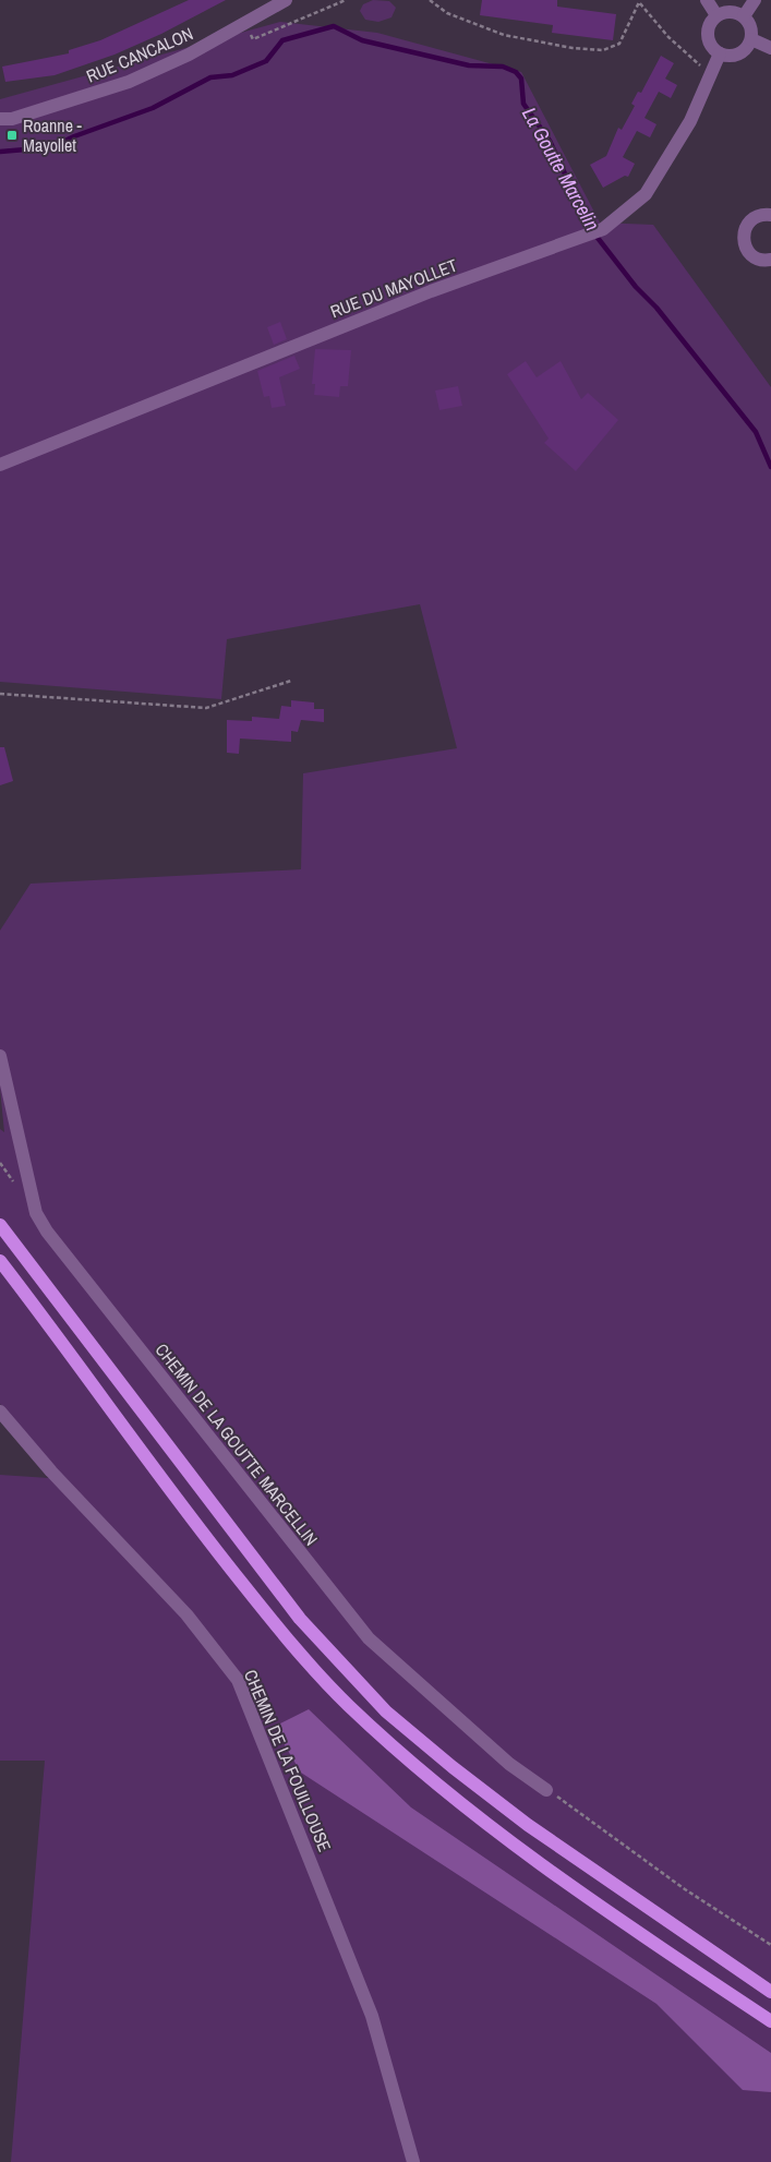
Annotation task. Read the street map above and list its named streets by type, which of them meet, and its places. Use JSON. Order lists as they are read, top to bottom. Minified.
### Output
{"streets":{"street":["RUE CANCALON","RUE DU MAYOLLET","CHEMIN DE LA GOUTTE MARCELLIN","CHEMIN DE LA FOUILLOUSE"]},"water":["La Goutte Marcelin"],"places":{"transit":["Roanne - Mayollet"]}}
